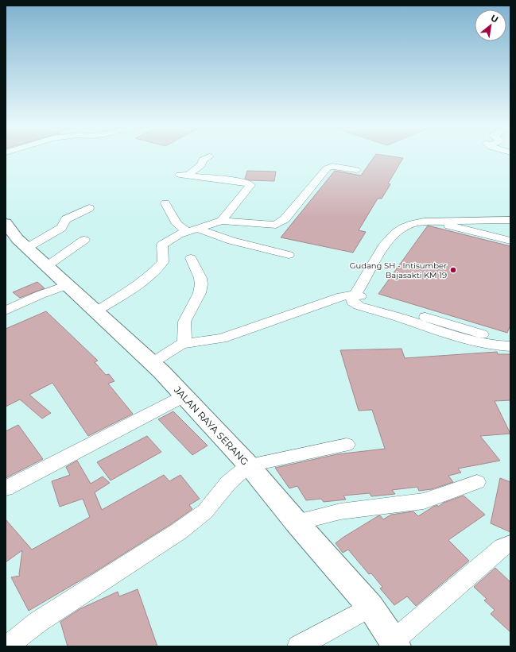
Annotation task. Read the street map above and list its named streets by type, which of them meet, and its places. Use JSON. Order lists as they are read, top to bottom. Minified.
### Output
{"streets":{"highway":["JALAN RAYA SERANG"]},"places":["Gudang SH - Intisumber Bajasakti KM 19"],"north":"top right"}
